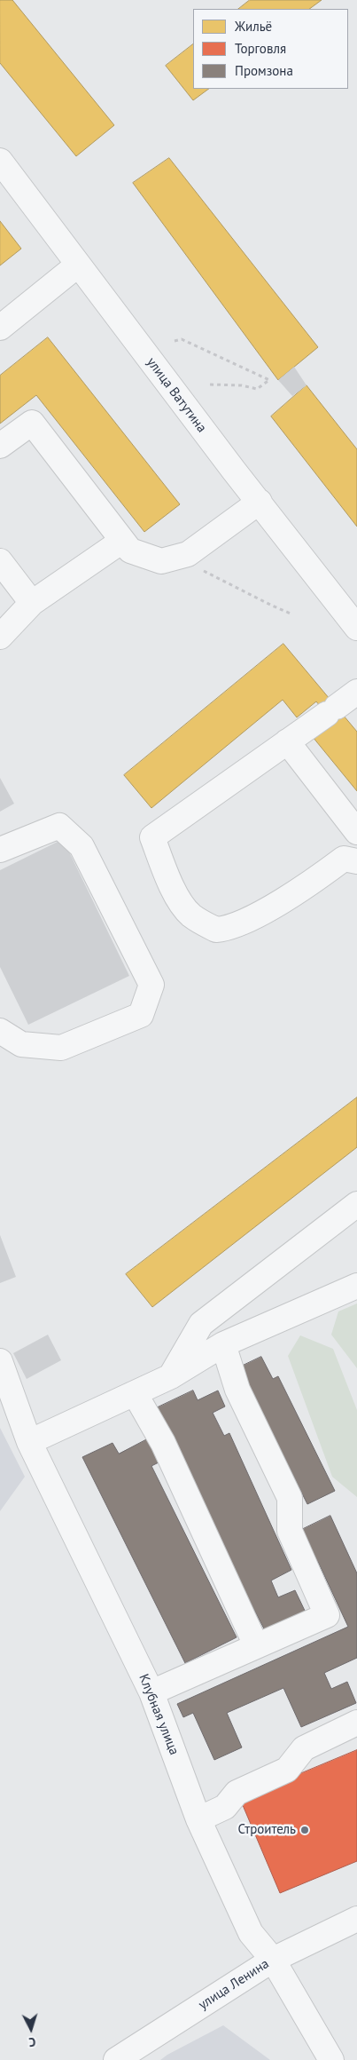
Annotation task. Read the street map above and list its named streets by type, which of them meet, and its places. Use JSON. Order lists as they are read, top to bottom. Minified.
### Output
{"streets":{"street":["улица Ватутина","Клубная улица","улица Ленина"]},"crossings":[["Клубная улица","улица Ленина"]],"places":["Строитель"],"legend":["Жильё","Торговля","Промзона"],"north":"bottom"}
